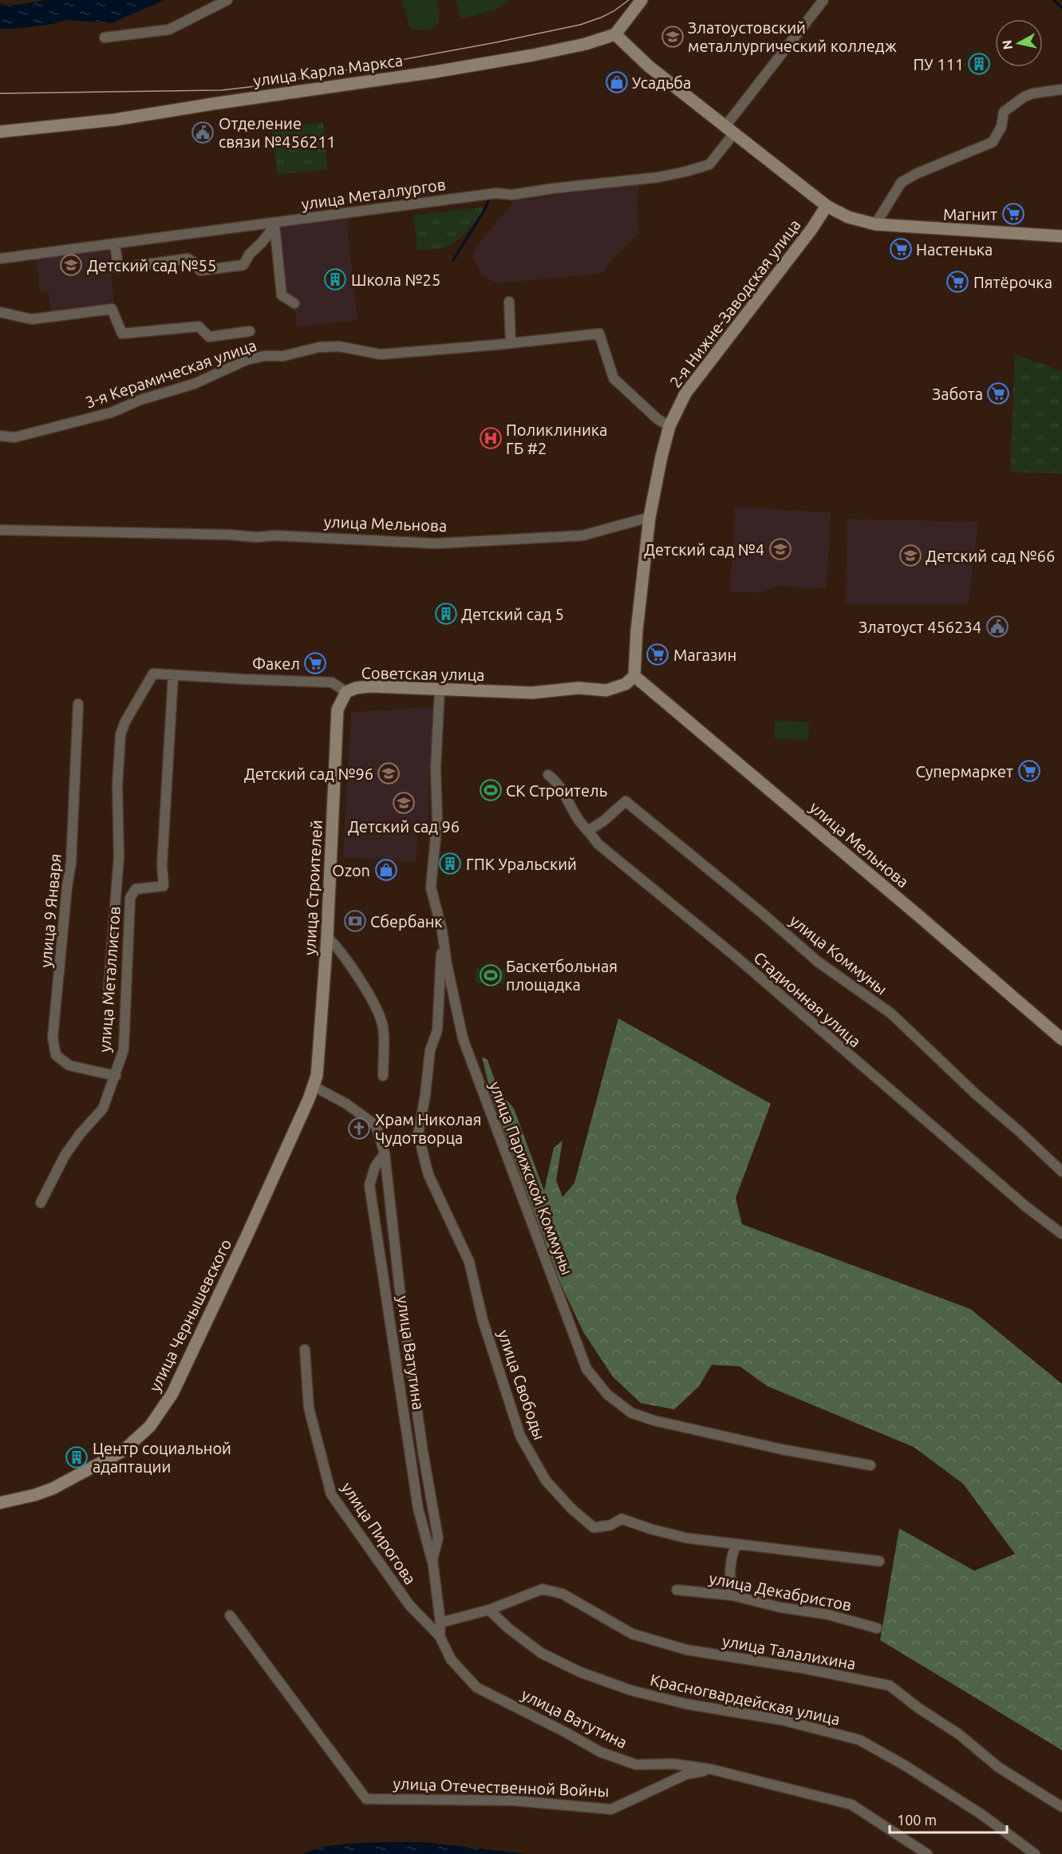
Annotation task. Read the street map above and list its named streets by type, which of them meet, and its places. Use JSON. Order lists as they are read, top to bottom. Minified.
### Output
{"streets":{"main road":["улица Карла Маркса","2-я Нижне-Заводская улица","улица Мельнова","Советская улица","улица Строителей","улица Чернышевского"],"street":["улица Металлургов","3-я Керамическая улица","улица 9 Января","улица Коммуны","улица Металлистов","Стадионная улица","улица Парижской Коммуны","улица Ватутина","улица Свободы","улица Пирогова","улица Декабристов","улица Талалихина","Красногвардейская улица","улица Отечественной Войны"]},"crossings":[["2-я Нижне-Заводская улица","3-я Керамическая улица"],["2-я Нижне-Заводская улица","улица Мельнова"],["2-я Нижне-Заводская улица","Советская улица"],["улица Мельнова","Советская улица"],["Советская улица","улица Строителей"],["Советская улица","улица Металлистов"],["Советская улица","улица Парижской Коммуны"],["улица Строителей","улица Чернышевского"],["улица Строителей","улица Ватутина"],["улица 9 Января","улица Металлистов"],["улица Коммуны","Стадионная улица"],["улица Парижской Коммуны","улица Свободы"],["улица Чернышевского","улица Ватутина"],["улица Ватутина","улица Пирогова"],["улица Ватутина","улица Отечественной Войны"],["улица Талалихина","Красногвардейская улица"]],"places":{"school or university":["Златоустовский металлургический колледж","Детский сад №55","Детский сад №4","Детский сад №66","Детский сад №96","Детский сад 96"],"building":["ПУ 111","Школа №25","Детский сад 5","ГПК Уральский","Центр социальной адаптации"],"shop":["Усадьба","Ozon"],"public building":["Отделение связи №456211","Златоуст 456234"],"supermarket":["Магнит","Настенька","Пятёрочка","Забота","Магазин","Факел","Супермаркет"],"hospital":["Поликлиника ГБ #2"],"sports":["СК Строитель","Баскетбольная площадка"],"bank":["Сбербанк"],"church":["Храм Николая Чудотворца"]},"scale_bar":"100 m","north":"left"}
